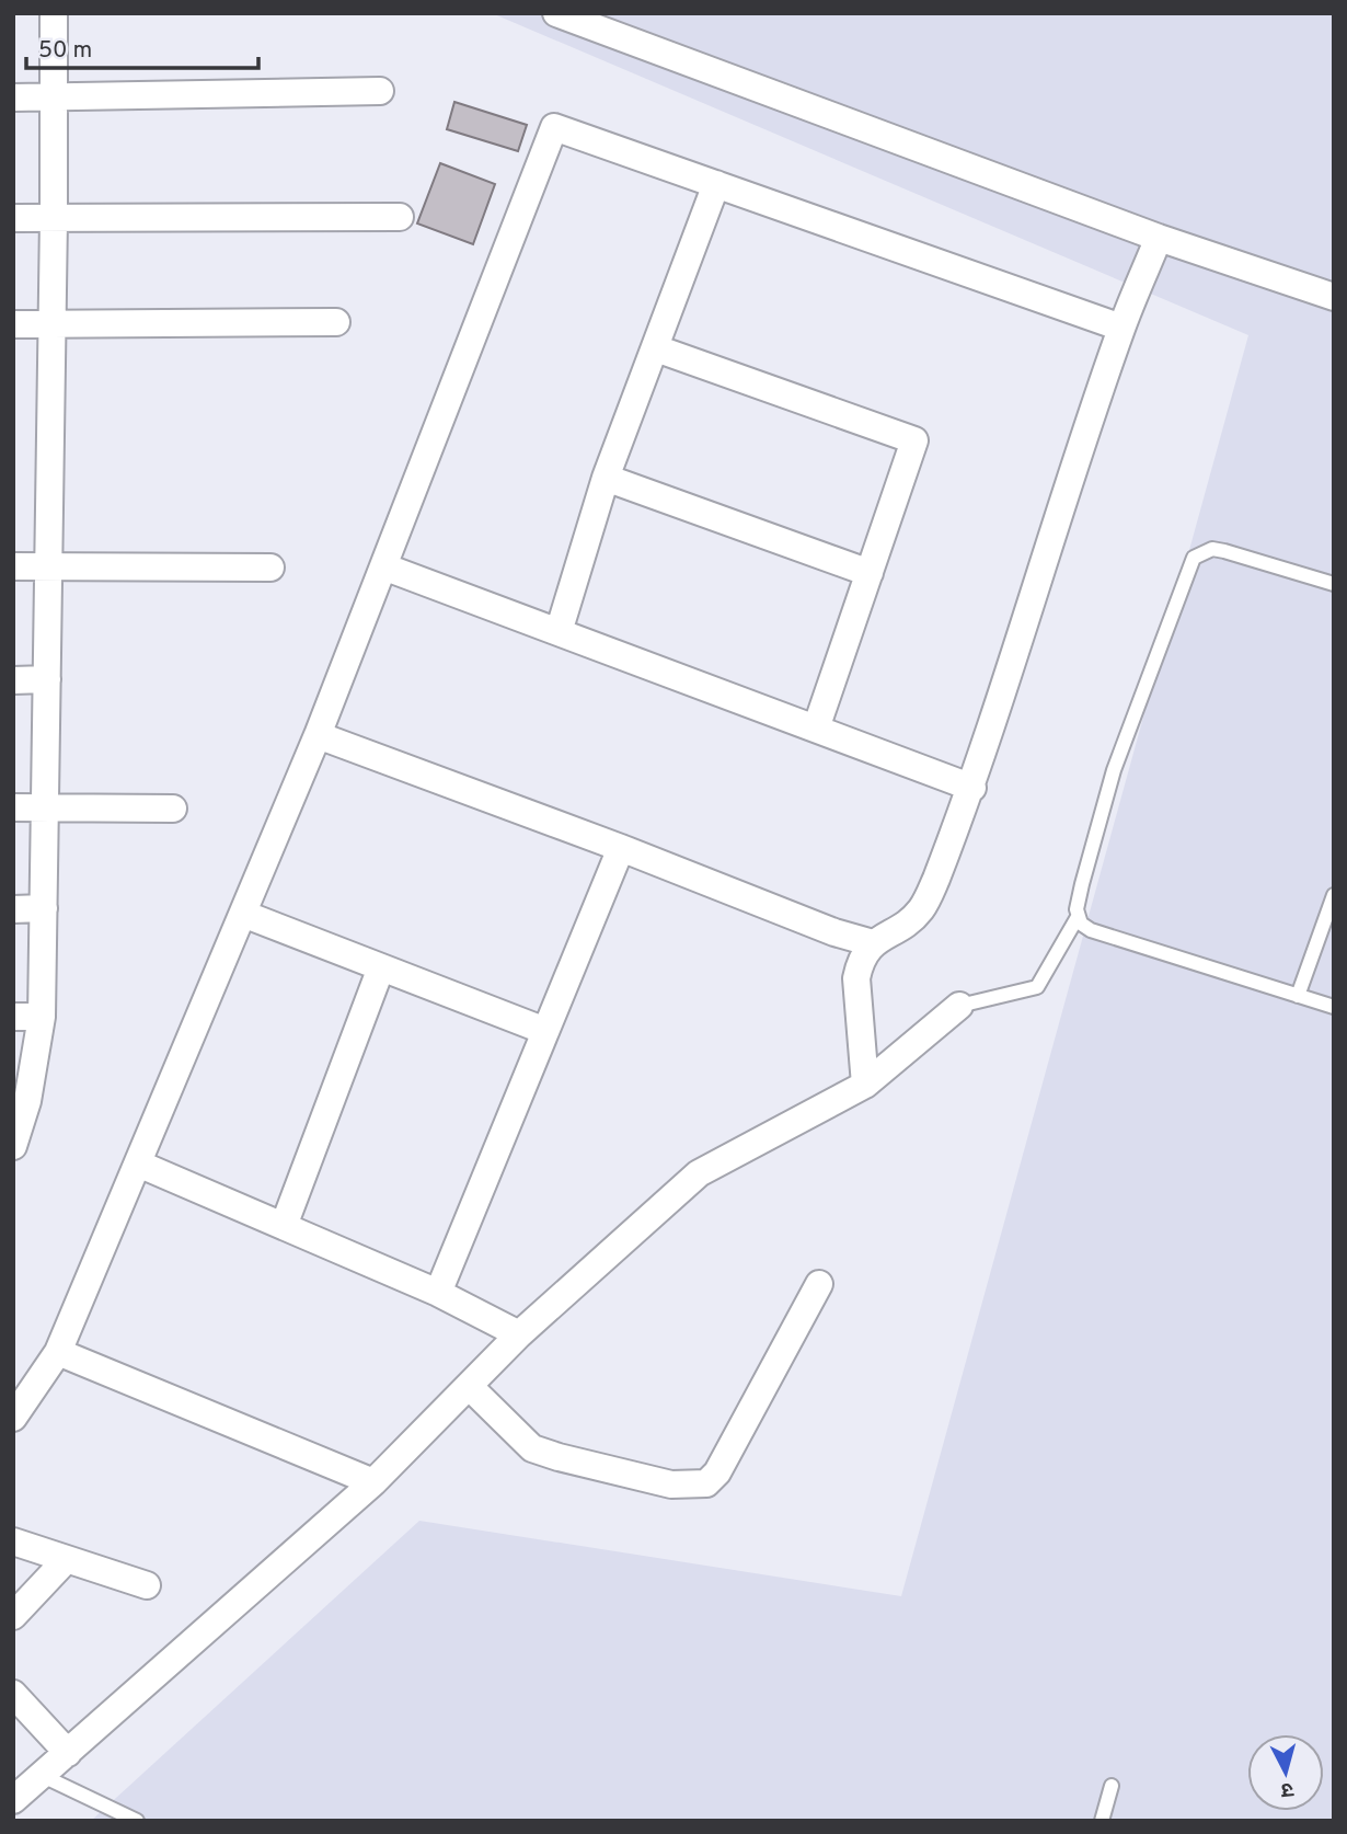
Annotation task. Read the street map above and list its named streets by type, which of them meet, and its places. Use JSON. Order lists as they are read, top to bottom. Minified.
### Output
{"scale_bar":"50 m","north":"bottom"}
